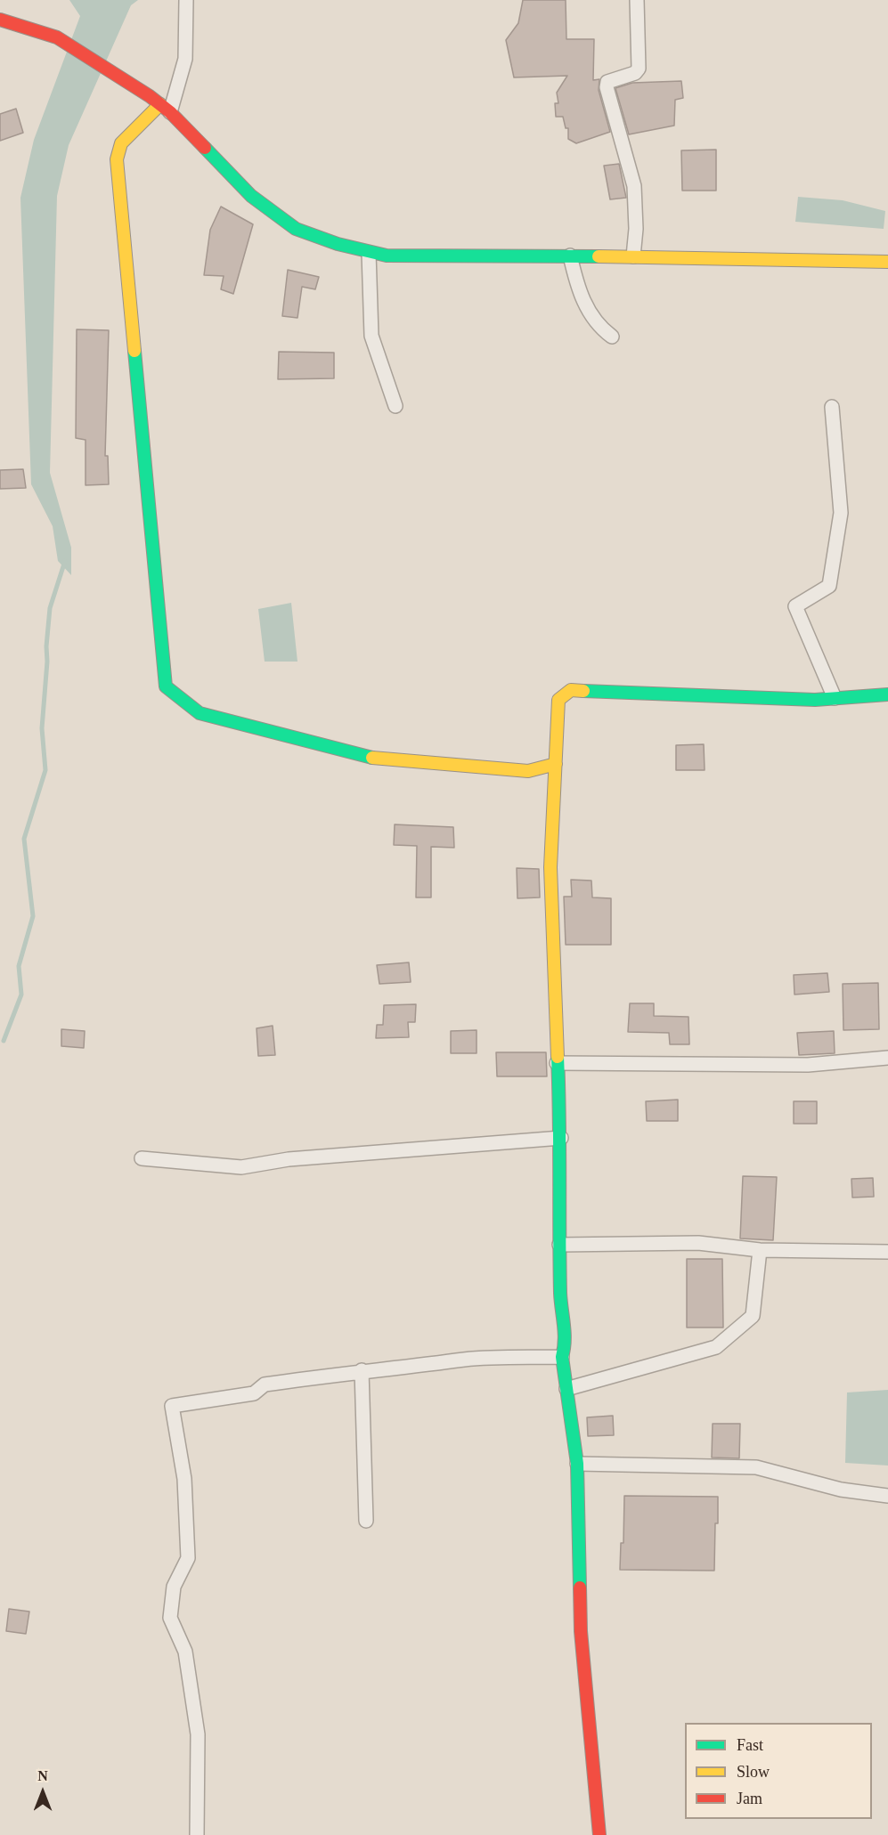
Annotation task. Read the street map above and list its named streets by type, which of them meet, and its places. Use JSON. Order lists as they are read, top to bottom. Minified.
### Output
{"legend":["Fast","Slow","Jam"],"north":"top"}
